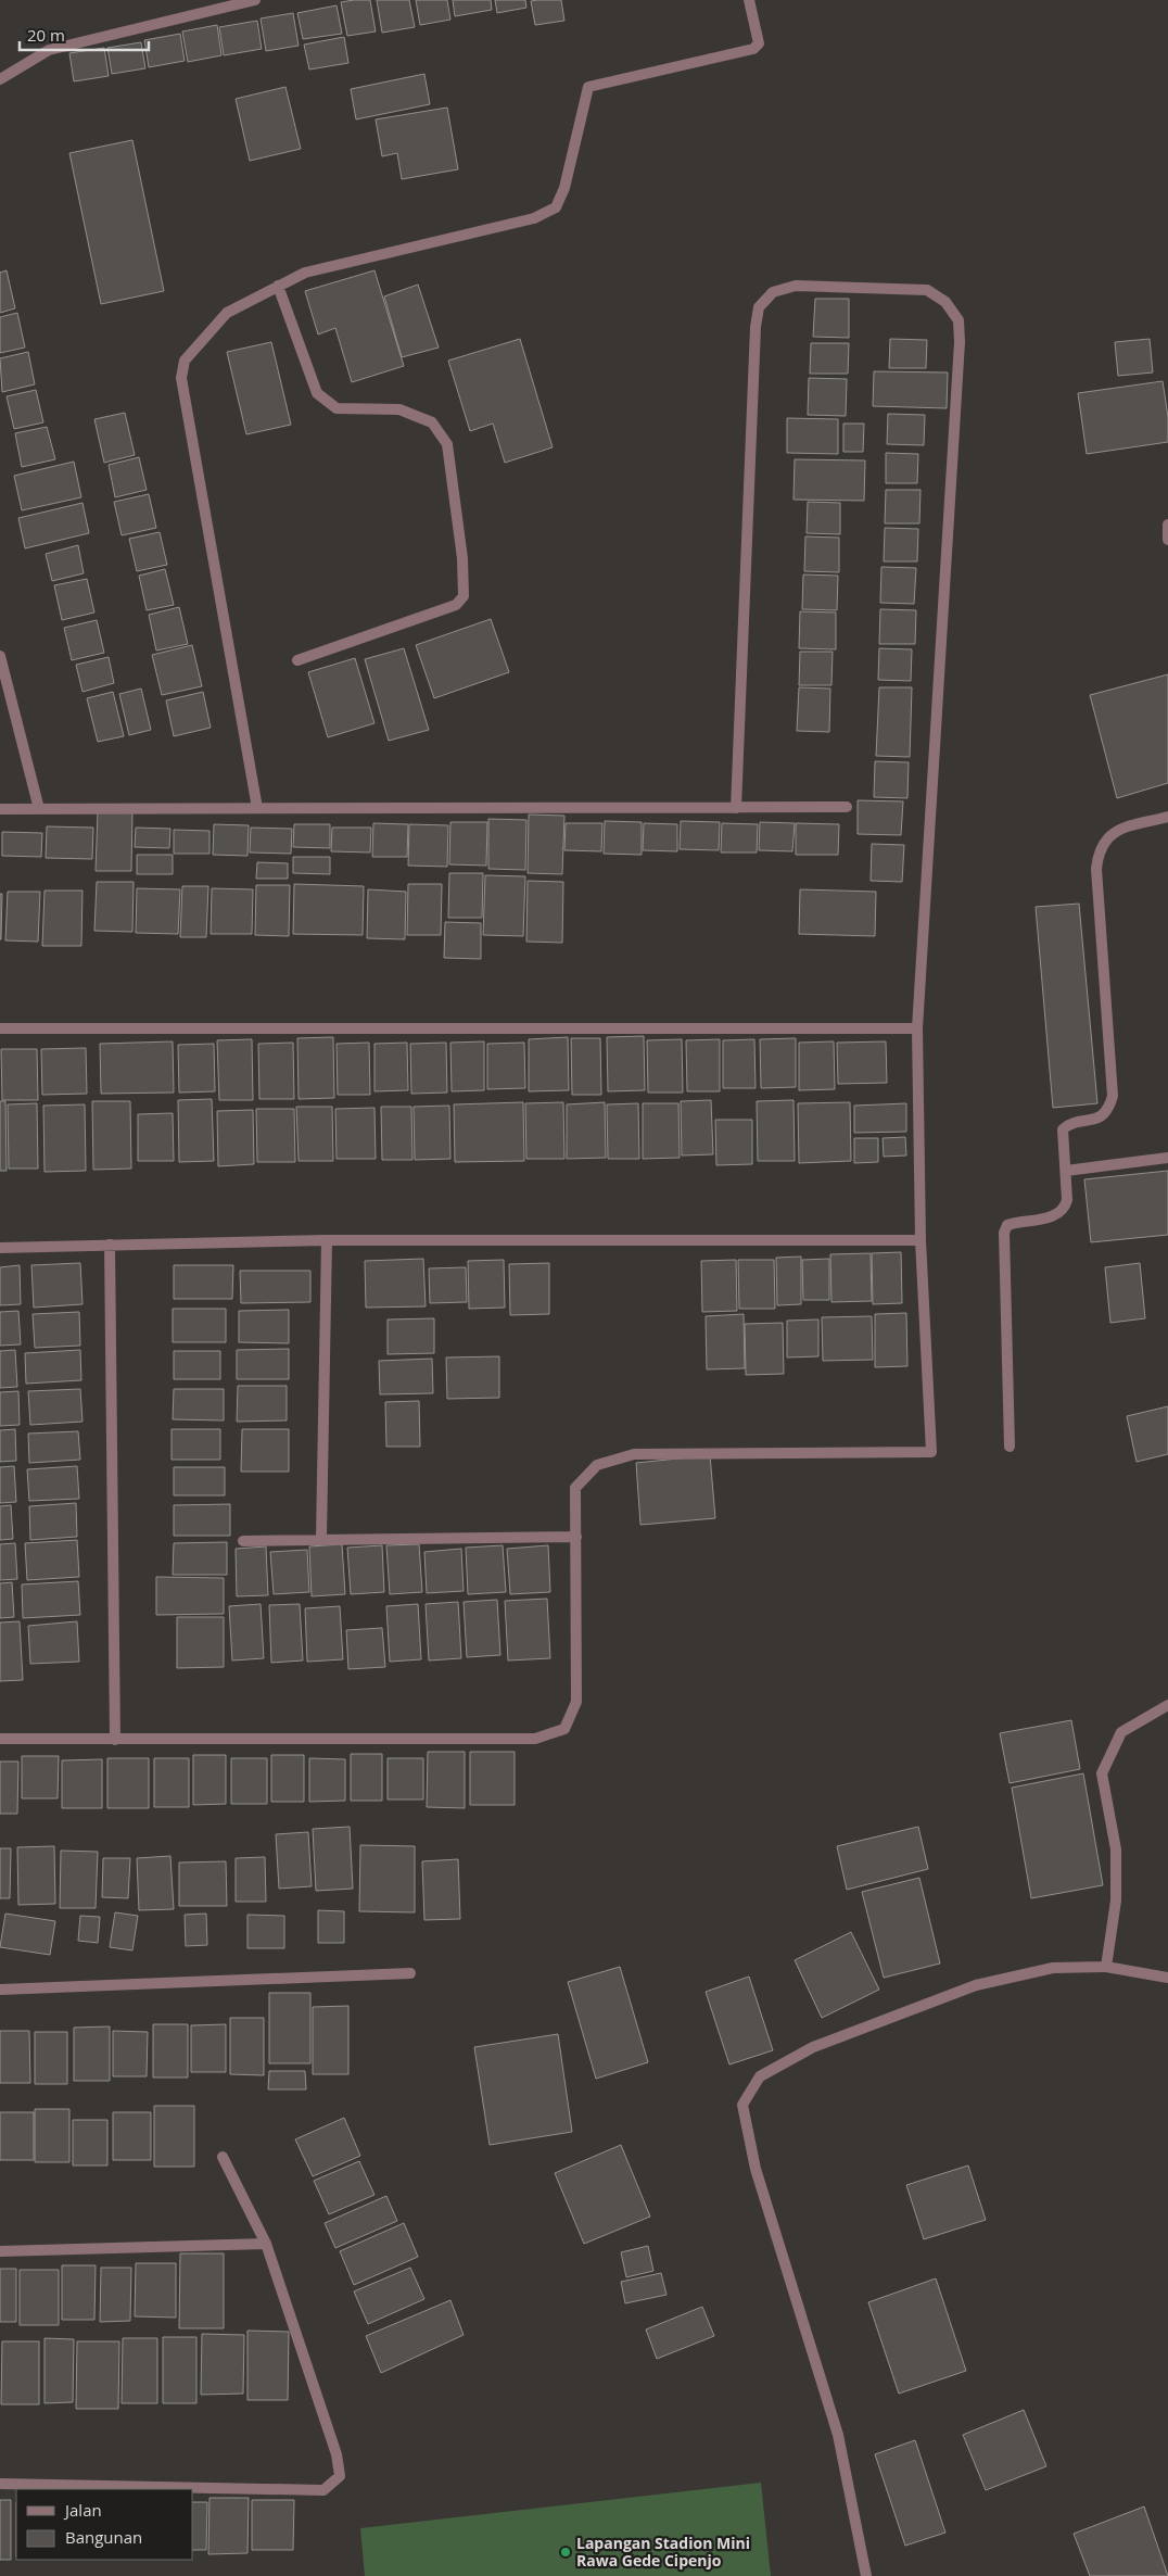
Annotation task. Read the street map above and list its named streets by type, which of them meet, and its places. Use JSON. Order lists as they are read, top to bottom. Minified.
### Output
{"places":["Lapangan Stadion Mini Rawa Gede Cipenjo"],"legend":["Jalan","Bangunan"],"scale_bar":"20 m"}
